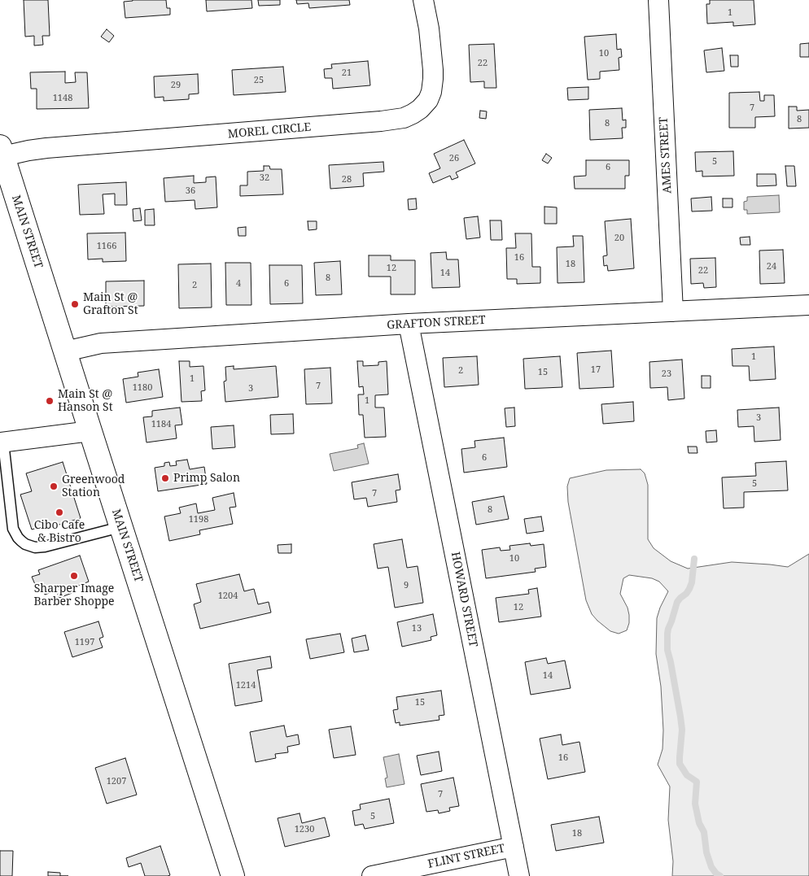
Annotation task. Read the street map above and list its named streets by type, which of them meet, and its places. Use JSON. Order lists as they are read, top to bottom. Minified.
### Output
{"streets":{"main road":["MAIN STREET"],"street":["MOREL CIRCLE","AMES STREET","GRAFTON STREET","HOWARD STREET","FLINT STREET"]},"crossings":[["MOREL CIRCLE","MAIN STREET"],["AMES STREET","GRAFTON STREET"],["MAIN STREET","GRAFTON STREET"],["GRAFTON STREET","HOWARD STREET"],["HOWARD STREET","FLINT STREET"]],"places":["Main St @ Grafton St","Main St @ Hanson St","Primp Salon","Greenwood Station","Cibo Cafe & Bistro","Sharper Image Barber Shoppe"],"house_numbers":["1","10","22","21","25","29","1148","7","8","8","26","5","6","32","28","36","20","1166","16","18","24","12","22","14","8","4","6","2","1","17","2","15","23","1","7","1180","3","1","3","1184","6","5","7","8","1198","10","9","1204","12","13","1197","14","1214","15","16","1207","7","5","1230","18"]}
